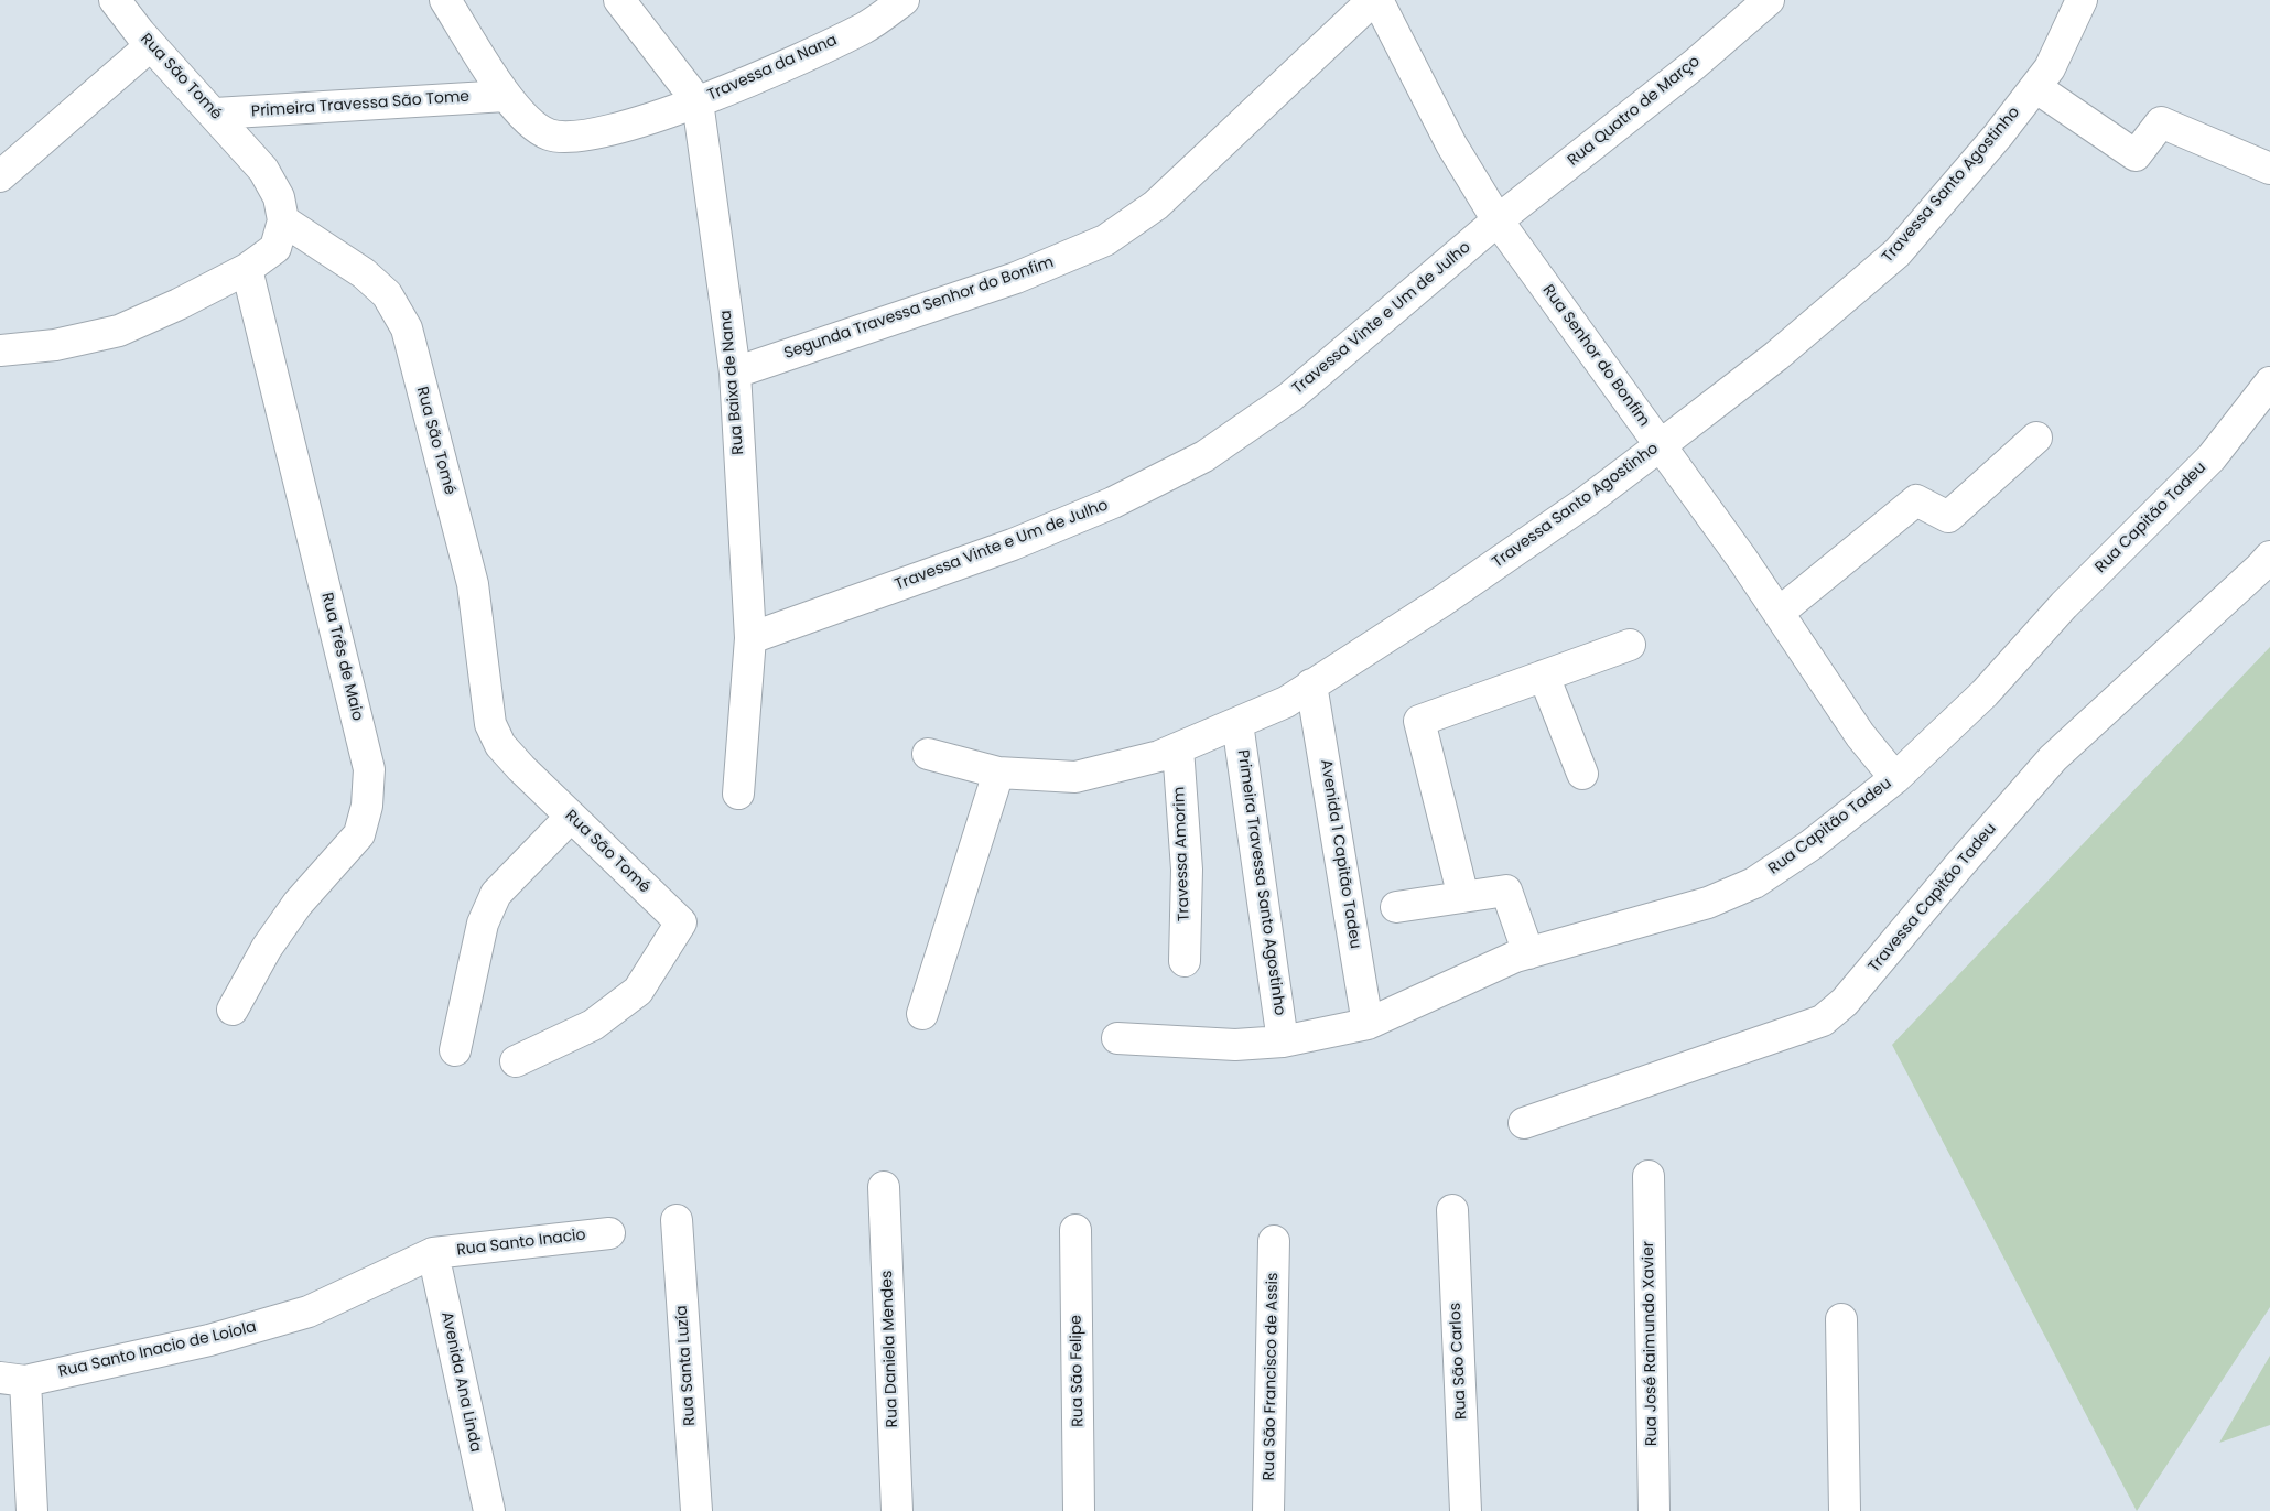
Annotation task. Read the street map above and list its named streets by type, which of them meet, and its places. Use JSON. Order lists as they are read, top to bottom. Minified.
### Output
{"streets":{"street":["Travessa da Nana","Rua São Tomé","Primeira Travessa São Tome","Rua Quatro de Março","Travessa Santo Agostinho","Segunda Travessa Senhor do Bonfim","Travessa Vinte e Um de Julho","Rua Senhor do Bonfim","Rua Baixa de Nana","Rua Capitão Tadeu","Rua Três de Maio","Travessa Amorim","Avenida 1 Capitão Tadeu","Primeira Travessa Santo Agostinho","Travessa Capitão Tadeu","Rua Santo Inacio","Rua José Raimundo Xavier","Rua Daniela Mendes","Rua Santo Inacio de Loiola","Rua São Carlos","Rua Santa Luzía","Rua São Felipe","Rua São Francisco de Assis","Avenida Ana Linda"]},"crossings":[["Travessa da Nana","Primeira Travessa São Tome"],["Travessa da Nana","Rua Baixa de Nana"],["Rua São Tomé","Primeira Travessa São Tome"],["Rua Quatro de Março","Travessa Vinte e Um de Julho"],["Rua Quatro de Março","Rua Senhor do Bonfim"],["Travessa Santo Agostinho","Rua Senhor do Bonfim"],["Travessa Santo Agostinho","Travessa Amorim"],["Travessa Santo Agostinho","Avenida 1 Capitão Tadeu"],["Travessa Santo Agostinho","Primeira Travessa Santo Agostinho"],["Segunda Travessa Senhor do Bonfim","Rua Baixa de Nana"],["Travessa Vinte e Um de Julho","Rua Senhor do Bonfim"],["Travessa Vinte e Um de Julho","Rua Baixa de Nana"],["Rua Senhor do Bonfim","Rua Capitão Tadeu"],["Rua Capitão Tadeu","Avenida 1 Capitão Tadeu"],["Rua Capitão Tadeu","Primeira Travessa Santo Agostinho"],["Rua Santo Inacio","Rua Santo Inacio de Loiola"],["Rua Santo Inacio","Avenida Ana Linda"],["Rua Santo Inacio de Loiola","Avenida Ana Linda"]]}
